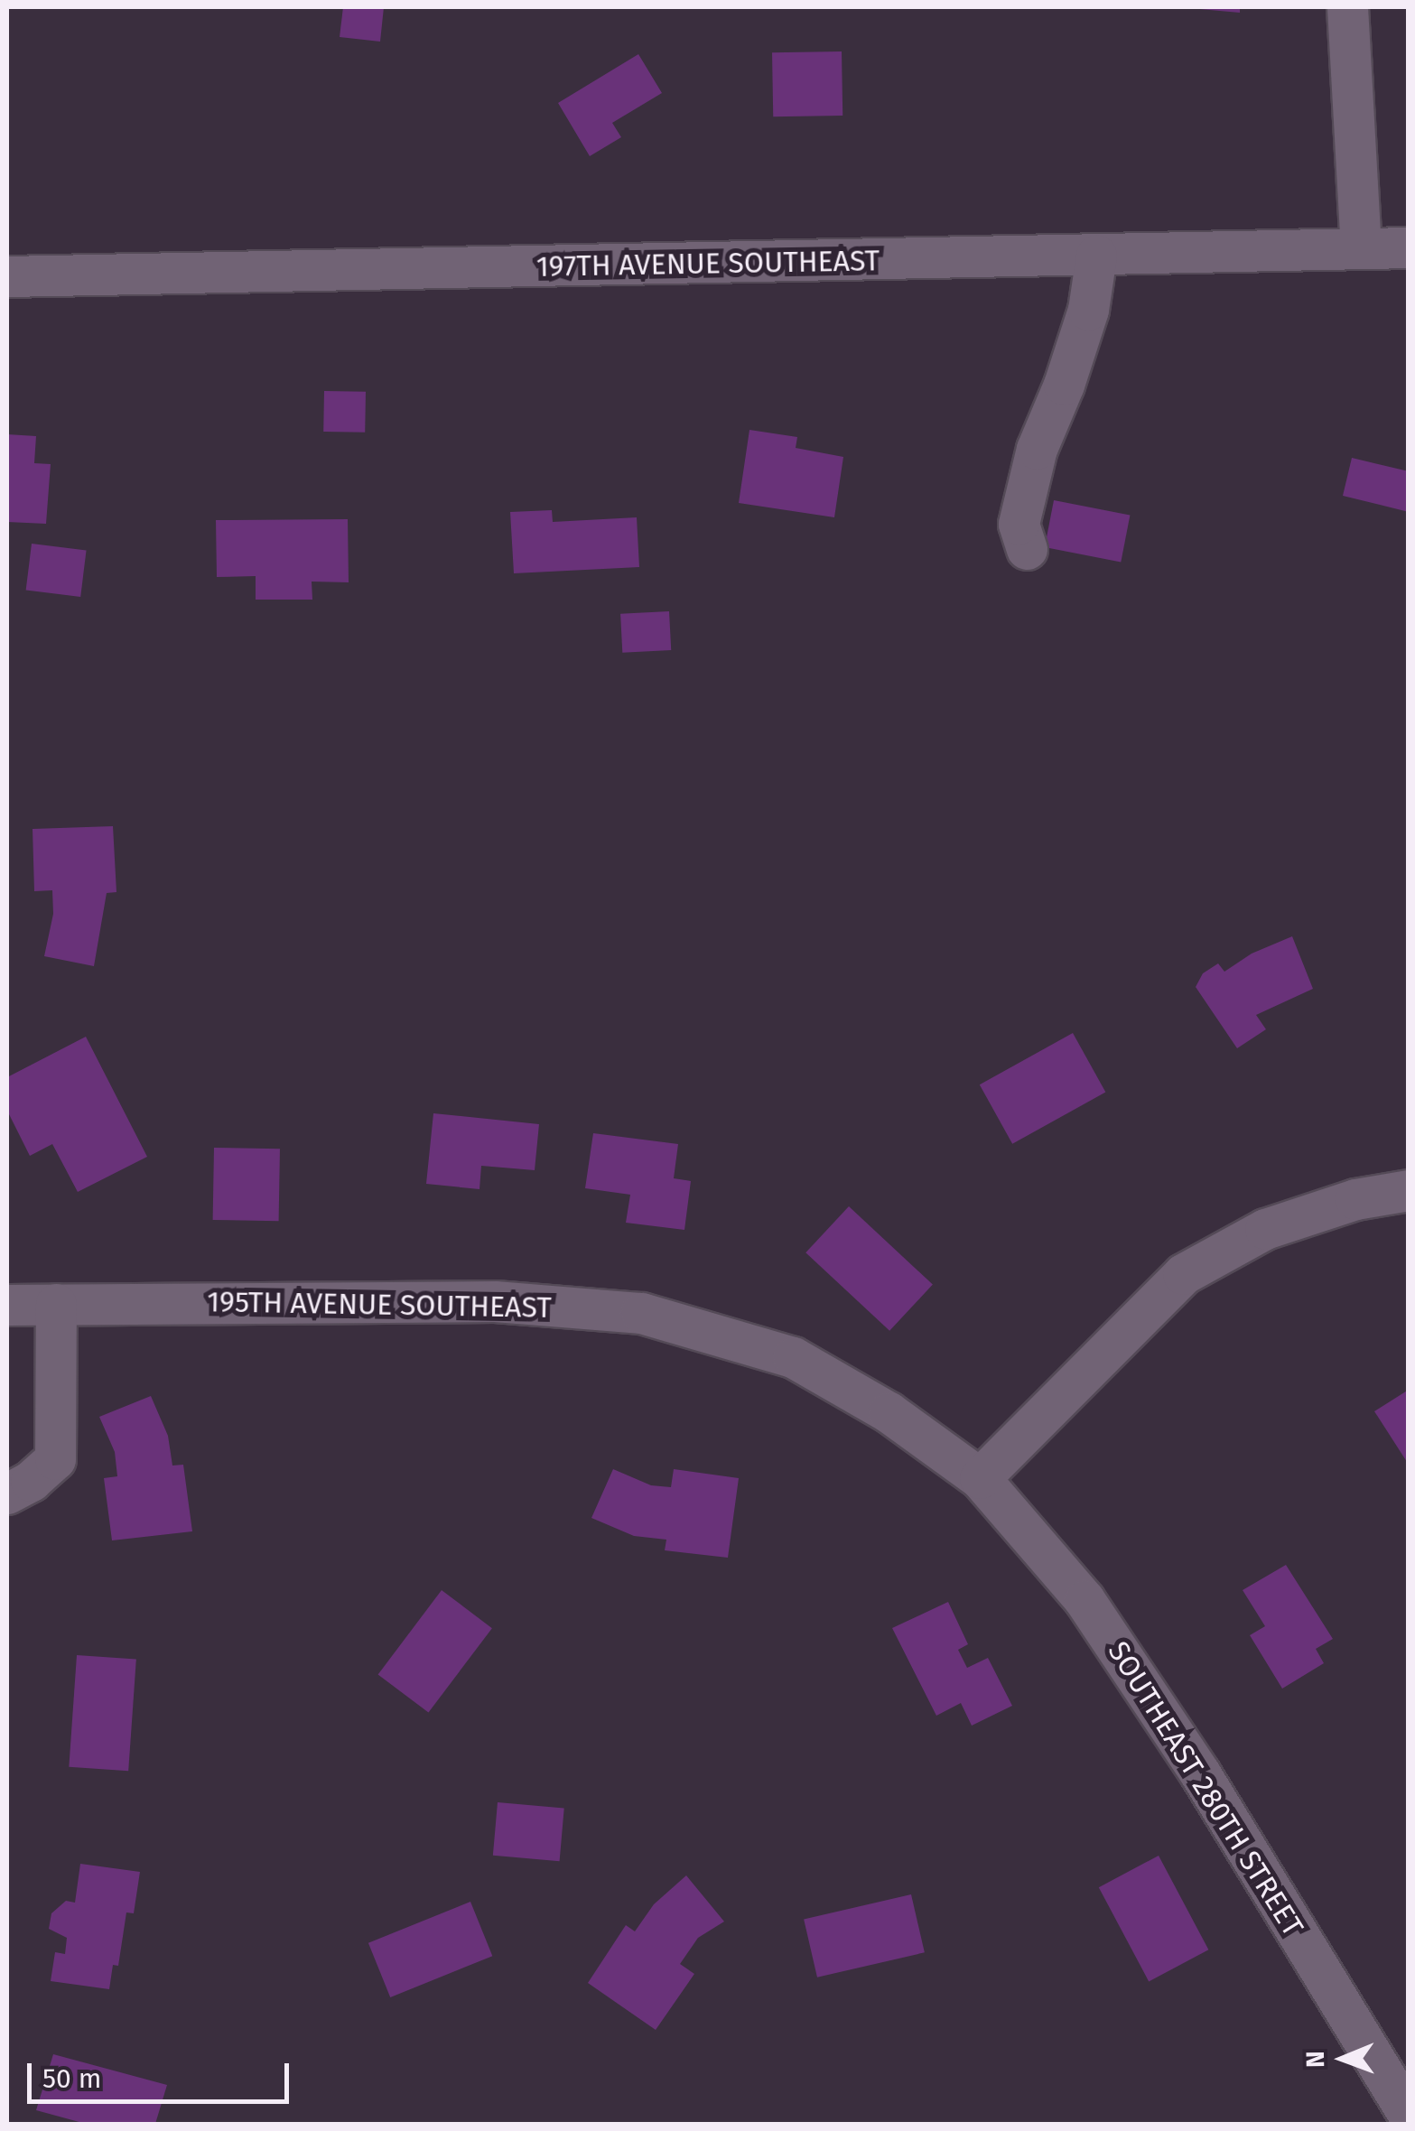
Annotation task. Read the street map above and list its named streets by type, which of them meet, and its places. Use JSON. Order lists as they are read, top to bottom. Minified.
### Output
{"streets":{"street":["197TH AVENUE SOUTHEAST","195TH AVENUE SOUTHEAST","SOUTHEAST 280TH STREET"]},"crossings":[["195TH AVENUE SOUTHEAST","SOUTHEAST 280TH STREET"]],"scale_bar":"50 m","north":"left"}
